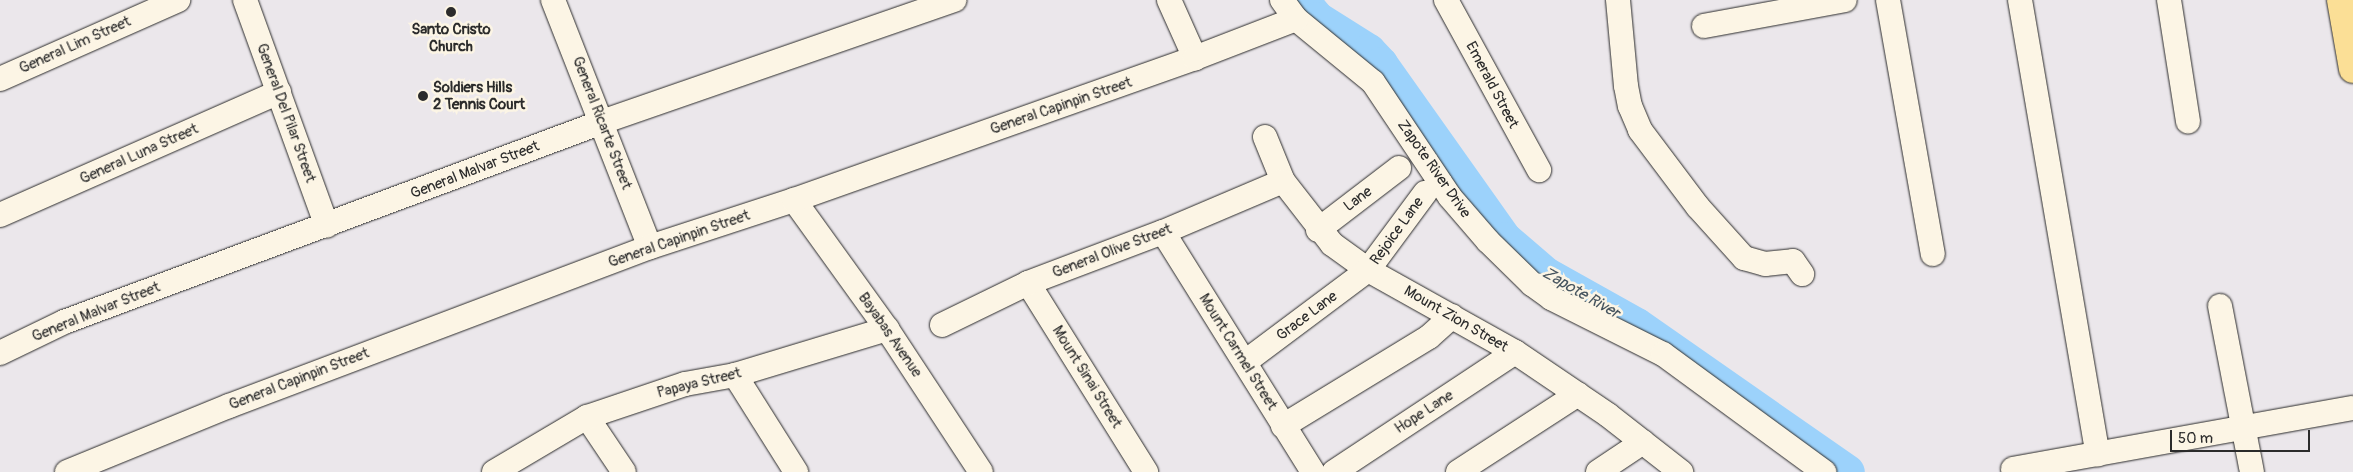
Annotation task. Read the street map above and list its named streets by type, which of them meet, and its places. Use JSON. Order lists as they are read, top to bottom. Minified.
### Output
{"streets":{"street":["General Lim Street","Emerald Street","General Capinpin Street","General Del Pilar Street","General Ricarte Street","General Luna Street","Zapote River Drive","General Malvar Street","Lane","Rejoice Lane","General Olive Street","Grace Lane","Mount Zion Street","Bayabas Avenue","Mount Carmel Street","Mount Sinai Street","Papaya Street","Hope Lane"]},"crossings":[["General Capinpin Street","General Ricarte Street"],["General Capinpin Street","Zapote River Drive"],["General Capinpin Street","Bayabas Avenue"],["General Del Pilar Street","General Luna Street"],["General Del Pilar Street","General Malvar Street"],["General Ricarte Street","General Malvar Street"],["Lane","Mount Zion Street"],["Rejoice Lane","Grace Lane"],["Rejoice Lane","Mount Zion Street"],["General Olive Street","Mount Zion Street"],["General Olive Street","Mount Carmel Street"],["General Olive Street","Mount Sinai Street"],["Grace Lane","Mount Zion Street"],["Grace Lane","Mount Carmel Street"],["Mount Zion Street","Hope Lane"],["Bayabas Avenue","Papaya Street"]],"water":["Zapote River"],"places":["Santo Cristo Church","Soldiers Hills 2 Tennis Court"],"scale_bar":"50 m"}
